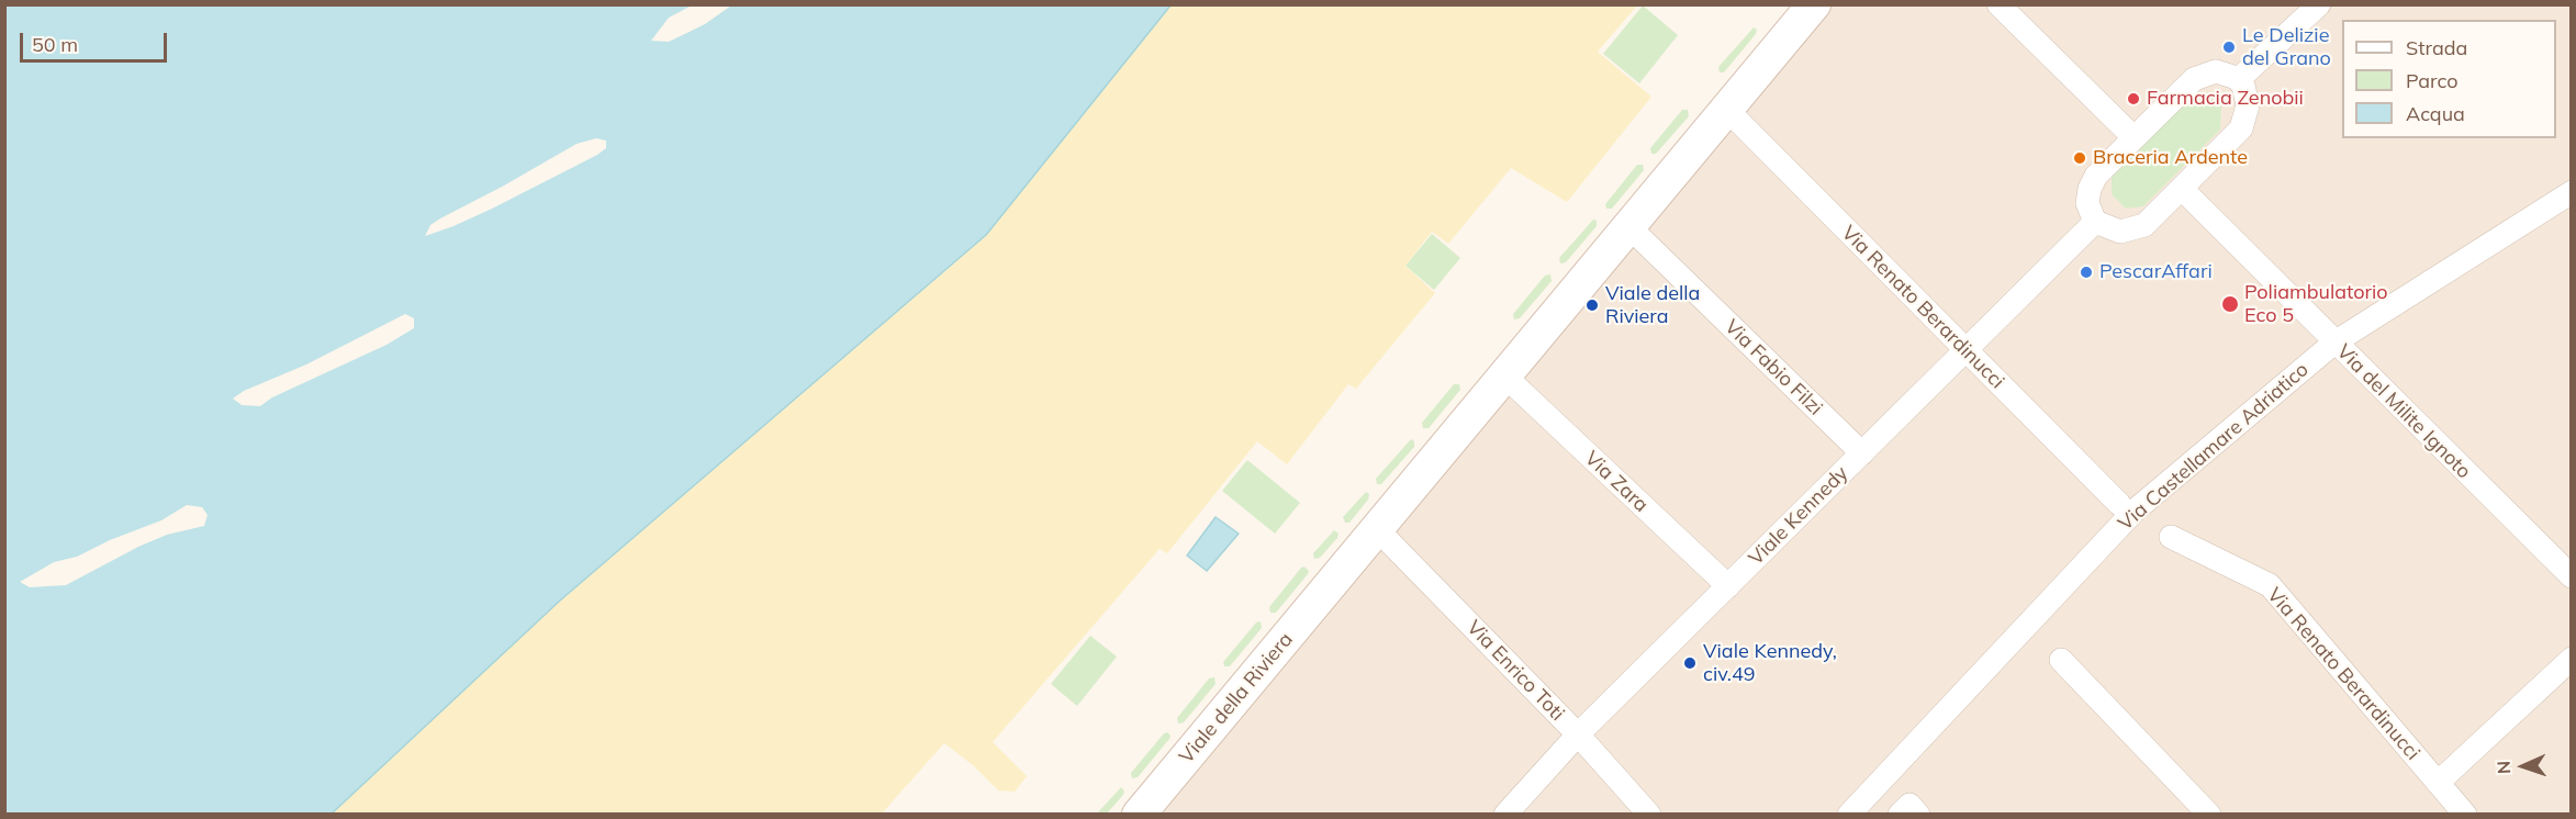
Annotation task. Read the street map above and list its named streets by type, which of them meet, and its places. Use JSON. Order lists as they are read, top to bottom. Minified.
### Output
{"streets":{"street":["Via Renato Berardinucci","Via Fabio Filzi","Via del Milite Ignoto","Via Castellamare Adriatico","Via Zara","Viale Kennedy","Via Enrico Toti","Viale della Riviera"]},"crossings":[["Via Renato Berardinucci","Viale Kennedy"],["Via Renato Berardinucci","Viale della Riviera"],["Via Fabio Filzi","Viale Kennedy"],["Via Fabio Filzi","Viale della Riviera"],["Via del Milite Ignoto","Via Castellamare Adriatico"],["Via Zara","Viale Kennedy"],["Via Zara","Viale della Riviera"],["Viale Kennedy","Via Enrico Toti"],["Via Enrico Toti","Viale della Riviera"]],"places":["Le Delizie del Grano","Farmacia Zenobii","Braceria Ardente","PescarAffari","Poliambulatorio Eco 5","Viale della Riviera","Viale Kennedy, civ.49"],"legend":["Strada","Parco","Acqua"],"scale_bar":"50 m","north":"left"}
